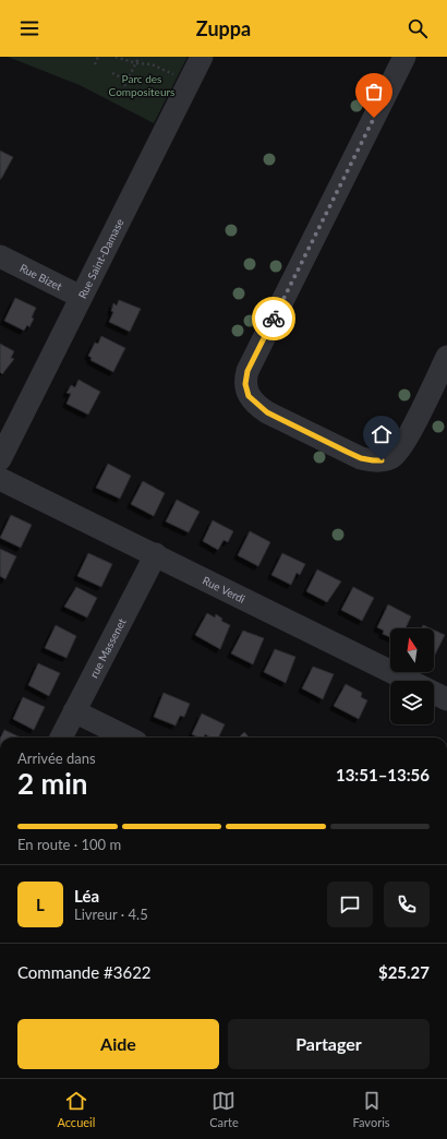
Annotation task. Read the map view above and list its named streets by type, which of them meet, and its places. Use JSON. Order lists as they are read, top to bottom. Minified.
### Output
{"streets":{"street":["Rue Saint-Damase","Rue Bizet","Rue Verdi","rue Massenet"]},"crossings":[["Rue Saint-Damase","Rue Bizet"],["Rue Verdi","rue Massenet"]],"parks":["Parc des Compositeurs"],"north":"top","page":{"header":"Zuppa","heading":["2 min","Arrivée dans","13:51–13:56"],"panel":["Léa","Livreur · 4.5","Commande #3622","$25.27"],"bar":"En route · 100 m","round":"L","buttons":["Aide","Partager"],"tabs":["Accueil","Carte","Favoris"]}}
